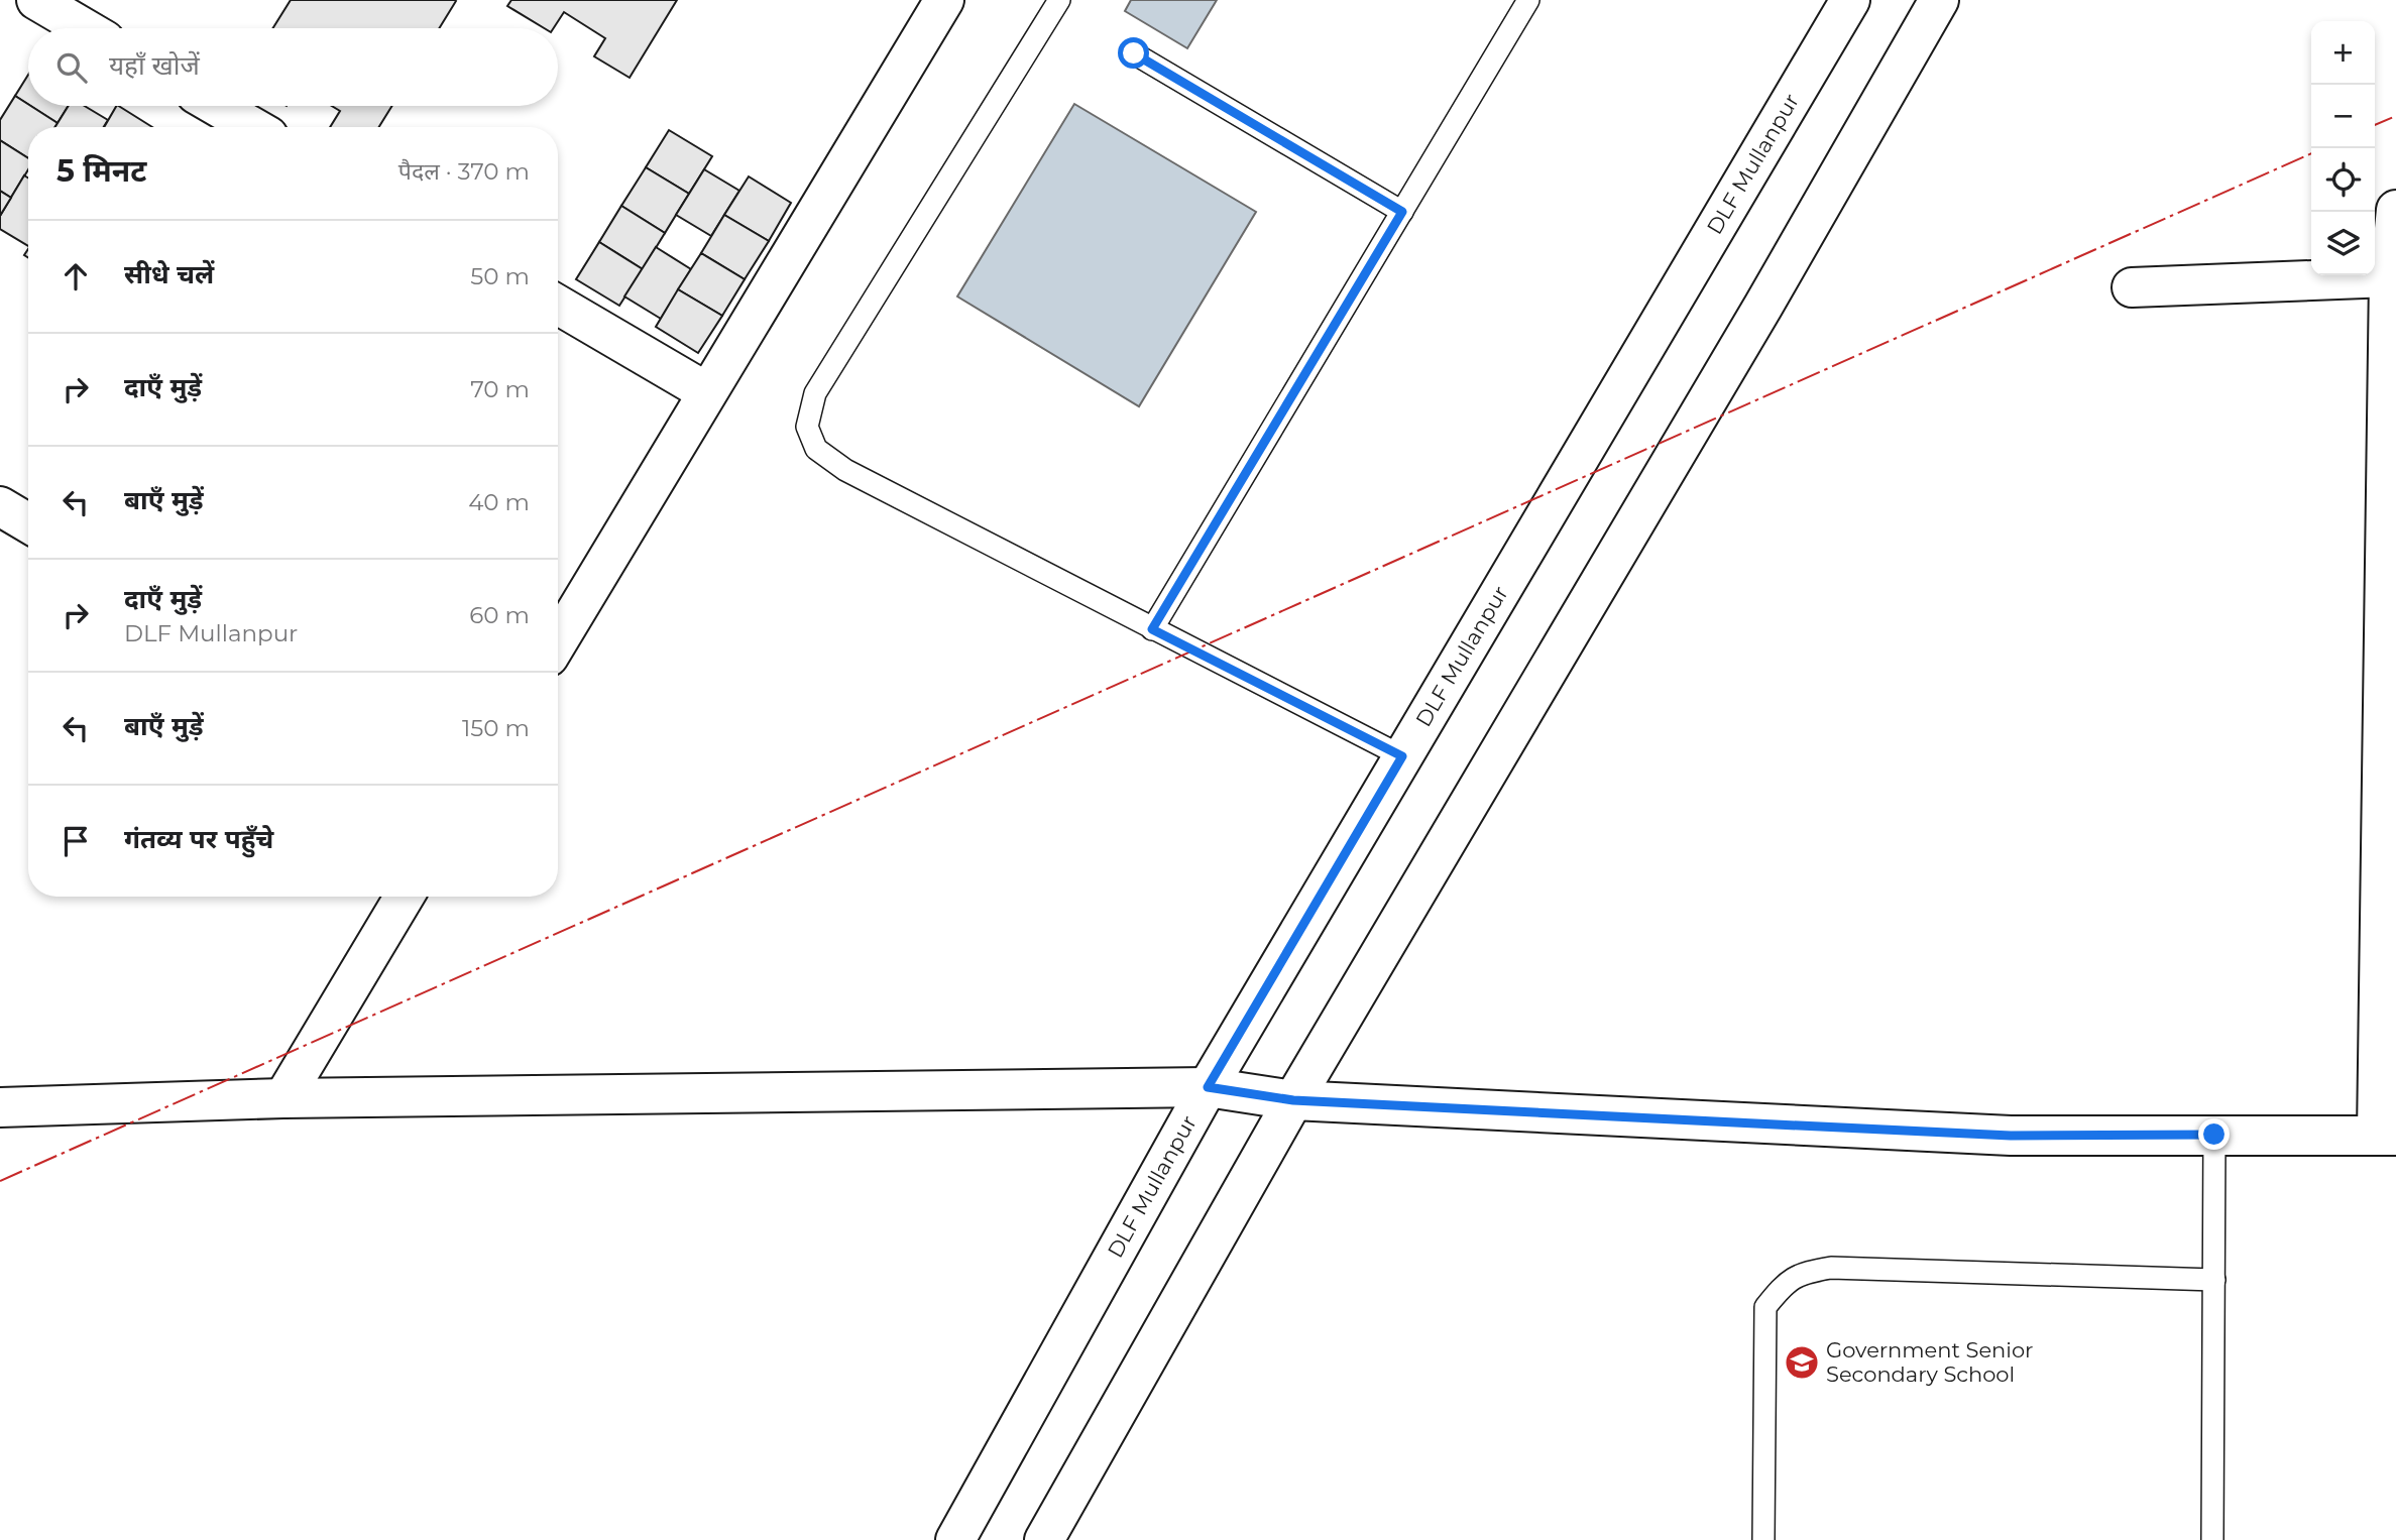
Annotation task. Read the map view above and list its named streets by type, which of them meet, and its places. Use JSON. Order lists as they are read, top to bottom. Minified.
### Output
{"streets":{"street":["DLF Mullanpur"]},"places":{"school or university":["Government Senior Secondary School"]},"page":{"map_buttons":["+","−"],"search":"यहाँ खोजें","heading":["5 मिनट","पैदल · 370 m"],"list":[["सीधे चलें","50 m"],["दाएँ मुड़ें","70 m"],["बाएँ मुड़ें","40 m"],["दाएँ मुड़ें","DLF Mullanpur","60 m"],["बाएँ मुड़ें","150 m"],"गंतव्य पर पहुँचे"]}}
